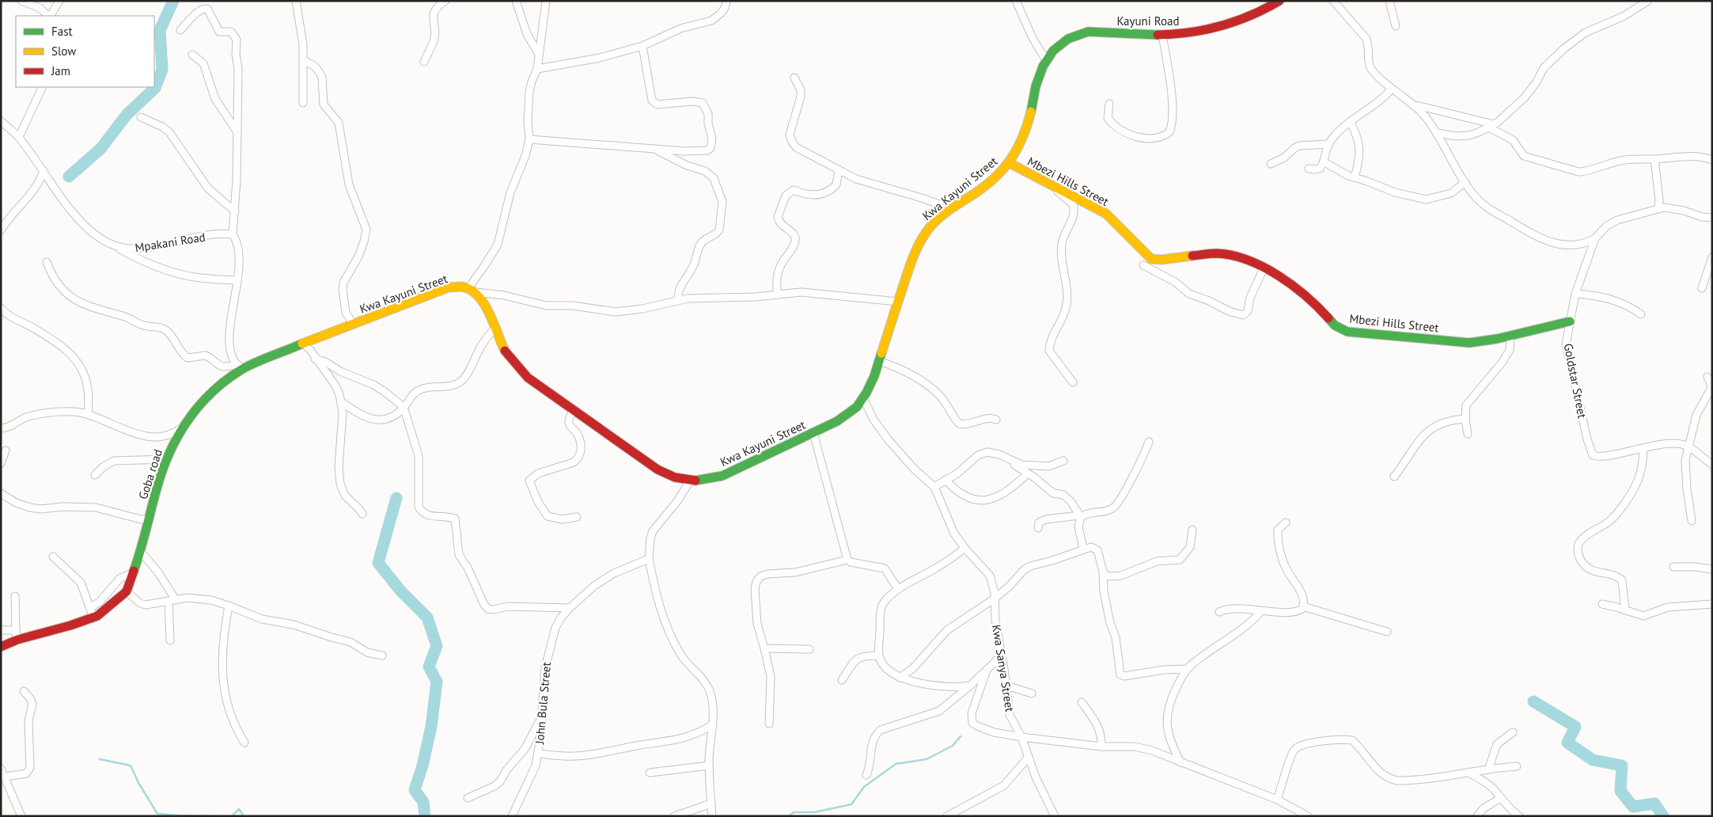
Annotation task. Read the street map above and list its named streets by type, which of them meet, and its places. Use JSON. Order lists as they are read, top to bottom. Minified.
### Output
{"streets":{"street":["Kayuni Road","Mbezi Hills Street","Kwa Kayuni Street","Mpakani Road","Goldstar Street","Goba road","Kwa Sanya Street","John Bula Street"]},"crossings":[["Kayuni Road","Kwa Kayuni Street"],["Mbezi Hills Street","Kwa Kayuni Street"],["Mbezi Hills Street","Goldstar Street"],["Kwa Kayuni Street","Goba road"],["Kwa Kayuni Street","Kwa Sanya Street"]],"legend":["Fast","Slow","Jam"]}
